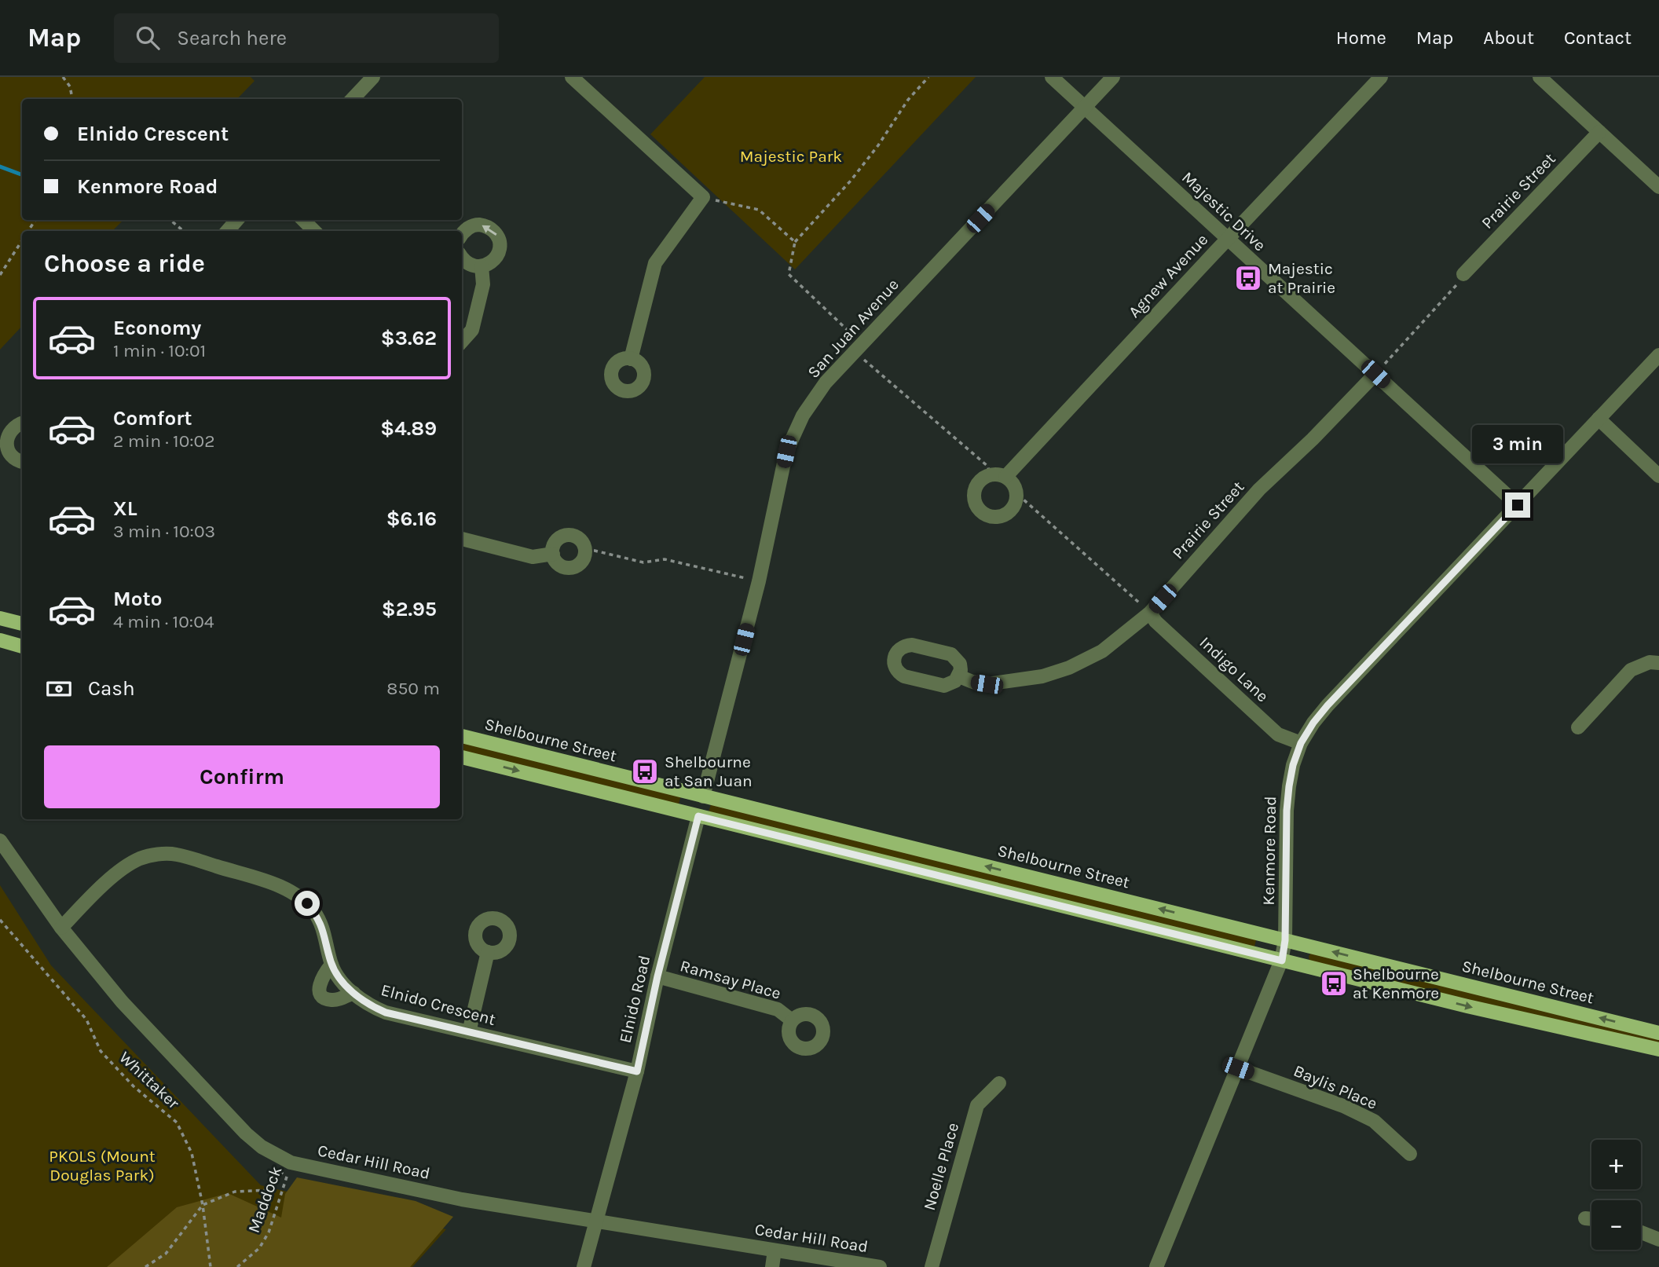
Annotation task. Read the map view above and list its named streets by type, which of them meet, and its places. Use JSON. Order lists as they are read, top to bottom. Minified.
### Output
{"streets":{"main road":["Shelbourne Street"],"street":["Prairie Street","Majestic Drive","Agnew Avenue","San Juan Avenue","Indigo Lane","Kenmore Road","Ramsay Place","Elnido Road","Elnido Crescent","Baylis Place","Cedar Hill Road","Noelle Place"],"path":["Whittaker","Maddock"]},"crossings":[["Prairie Street","Majestic Drive"],["Prairie Street","Indigo Lane"],["Majestic Drive","Agnew Avenue"],["Majestic Drive","San Juan Avenue"],["Majestic Drive","Kenmore Road"],["San Juan Avenue","Shelbourne Street"],["Indigo Lane","Kenmore Road"],["Shelbourne Street","Kenmore Road"],["Kenmore Road","Baylis Place"],["Ramsay Place","Elnido Road"],["Elnido Road","Elnido Crescent"],["Elnido Road","Cedar Hill Road"],["Elnido Crescent","Cedar Hill Road"],["Cedar Hill Road","Maddock"]],"parks":["Majestic Park","PKOLS (Mount Douglas Park)"],"places":{"bus stop":["Majestic at Prairie","Shelbourne at San Juan","Shelbourne at Kenmore"]},"page":{"header":"Map","search":"Search here","nav":["Home","Map","About","Contact"],"banner":["Elnido Crescent","Kenmore Road"],"heading":"Choose a ride","list":[{"name":"Economy","note":"1 min · 10:01","value":"$3.62"},{"name":"Comfort","note":"2 min · 10:02","value":"$4.89"},{"name":"XL","note":"3 min · 10:03","value":"$6.16"},{"name":"Moto","note":"4 min · 10:04","value":"$2.95"}],"bubble":"3 min","pay":["Cash","850 m"],"buttons":"Confirm","map_buttons":["+","−"]}}
